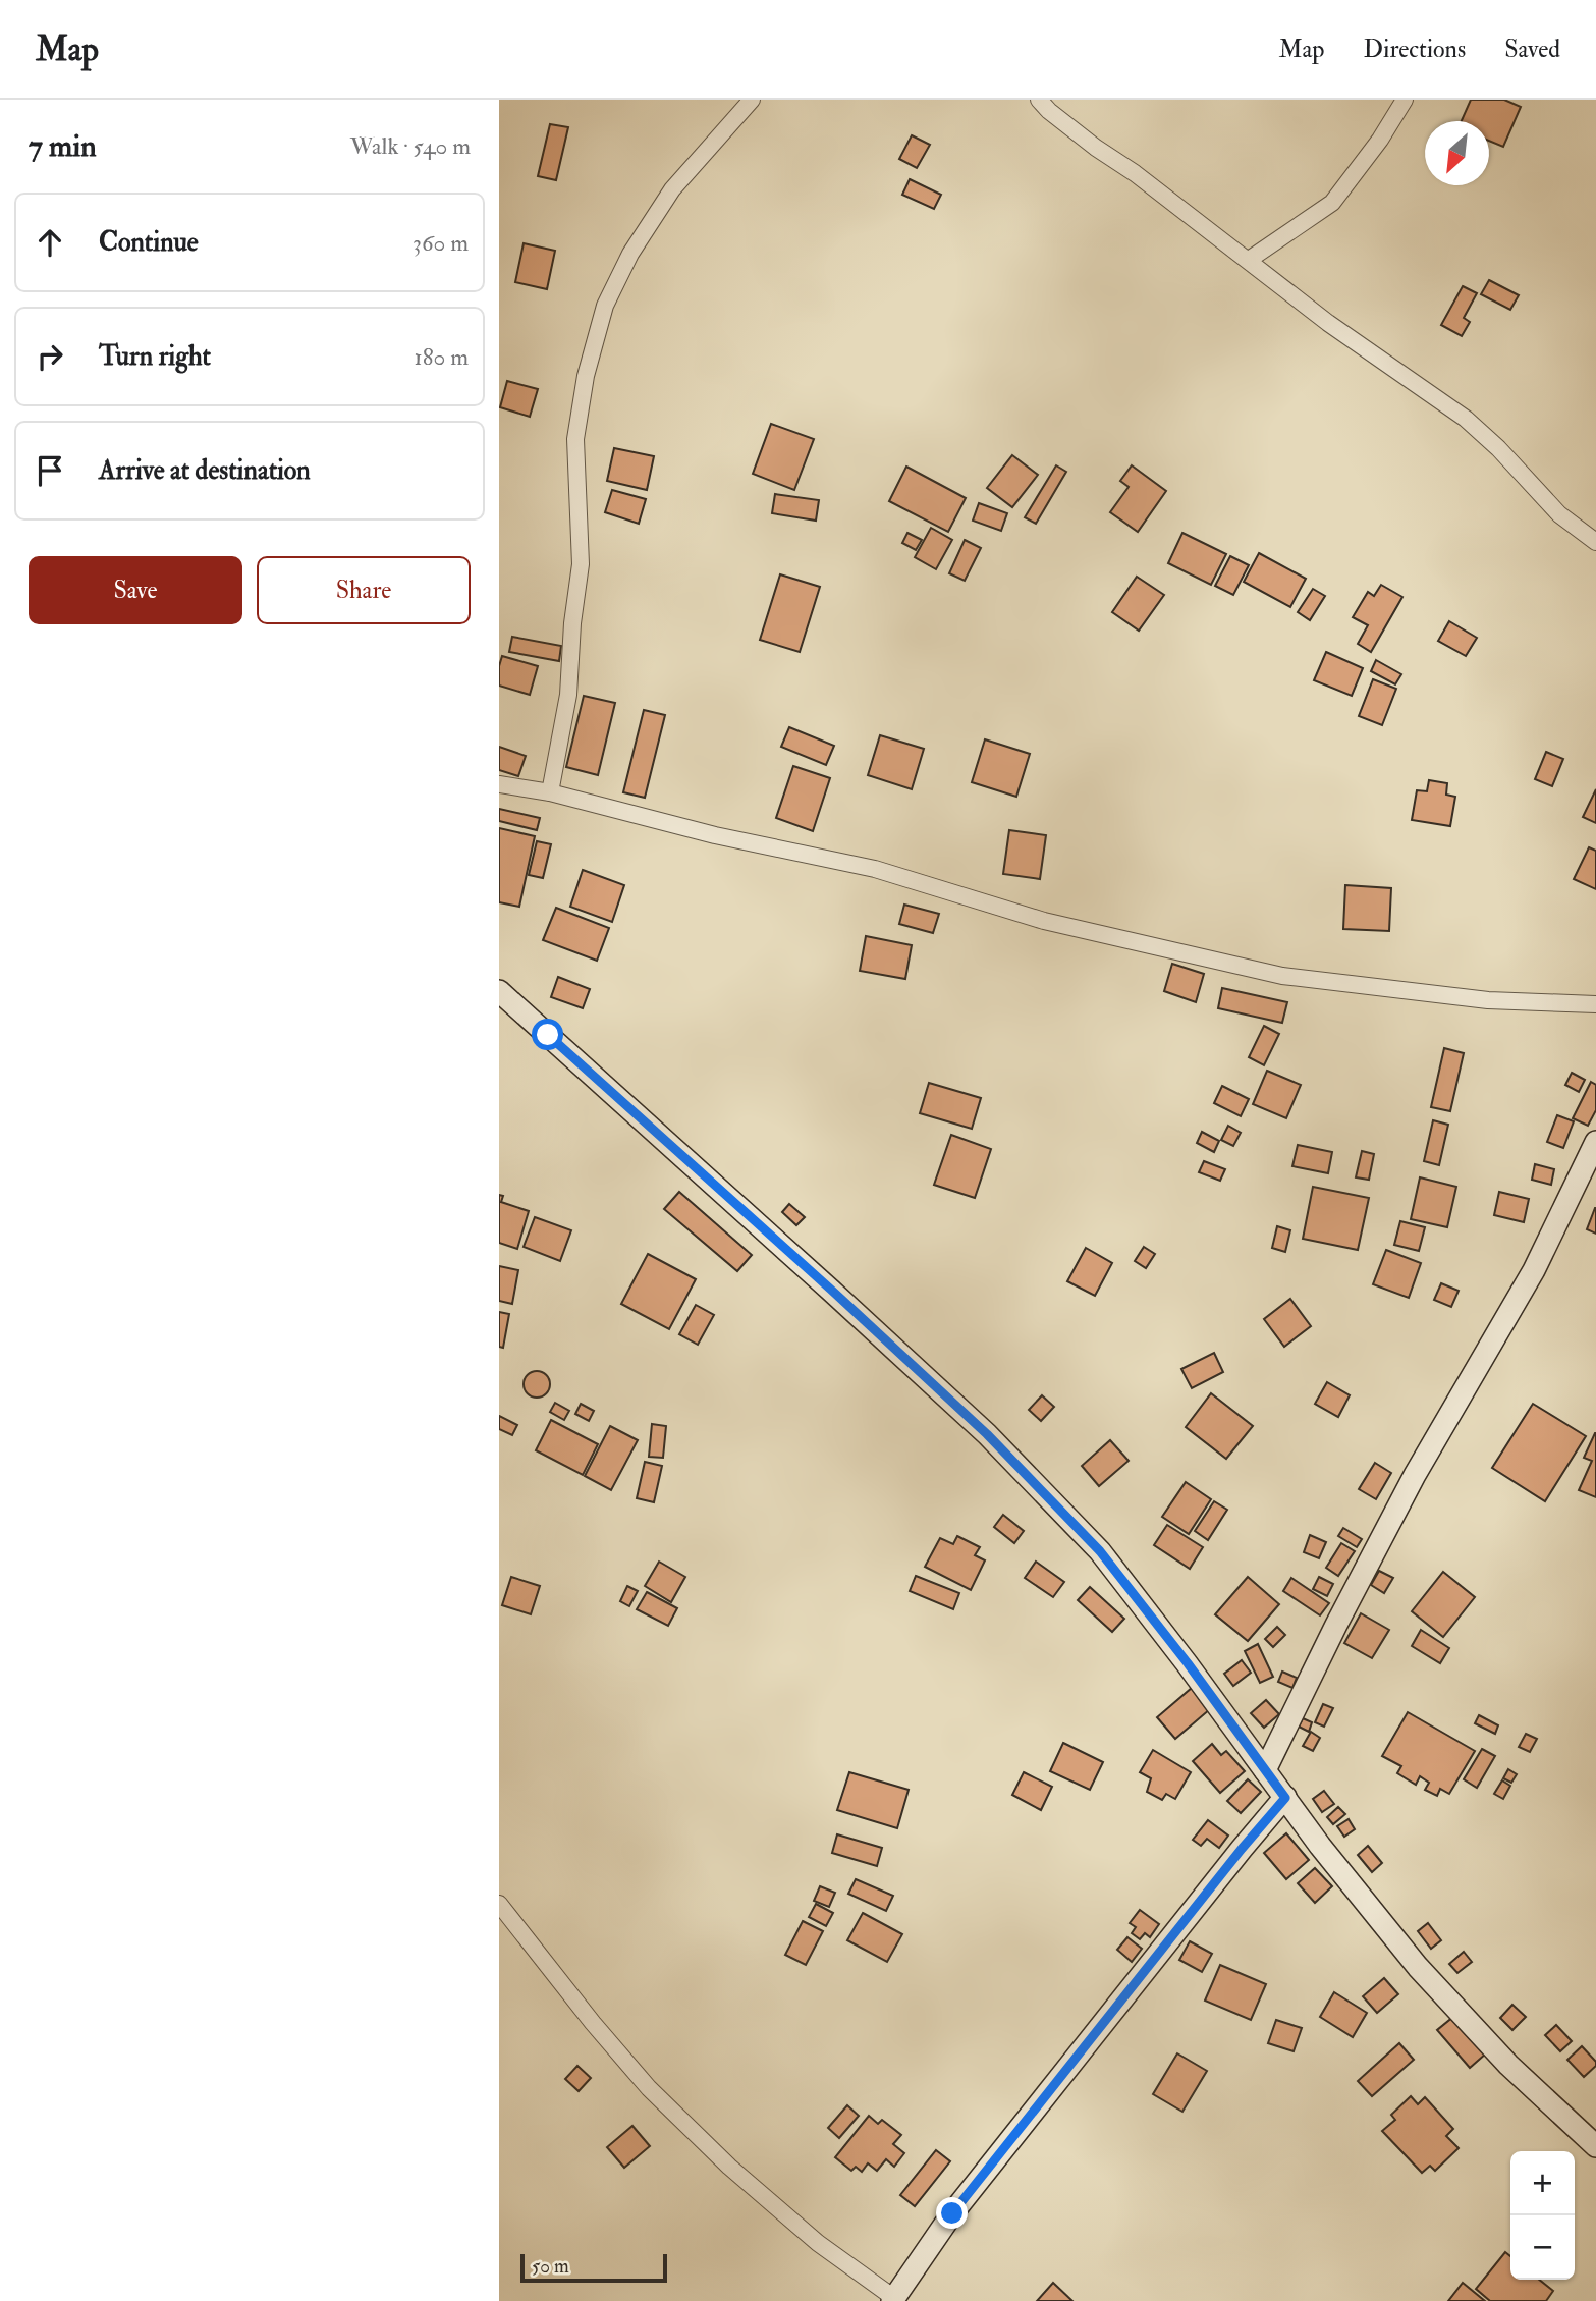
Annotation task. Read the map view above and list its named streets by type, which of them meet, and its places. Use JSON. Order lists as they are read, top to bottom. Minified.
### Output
{"scale_bar":"50 m","north":"bottom left","page":{"header":"Map","nav":["Map","Directions","Saved"],"heading":["7 min","Walk · 540 m"],"list":[["Continue","360 m"],["Turn right","180 m"],"Arrive at destination"],"buttons":["Save","Share"],"map_buttons":["+","−"],"scale":"50 m"}}
